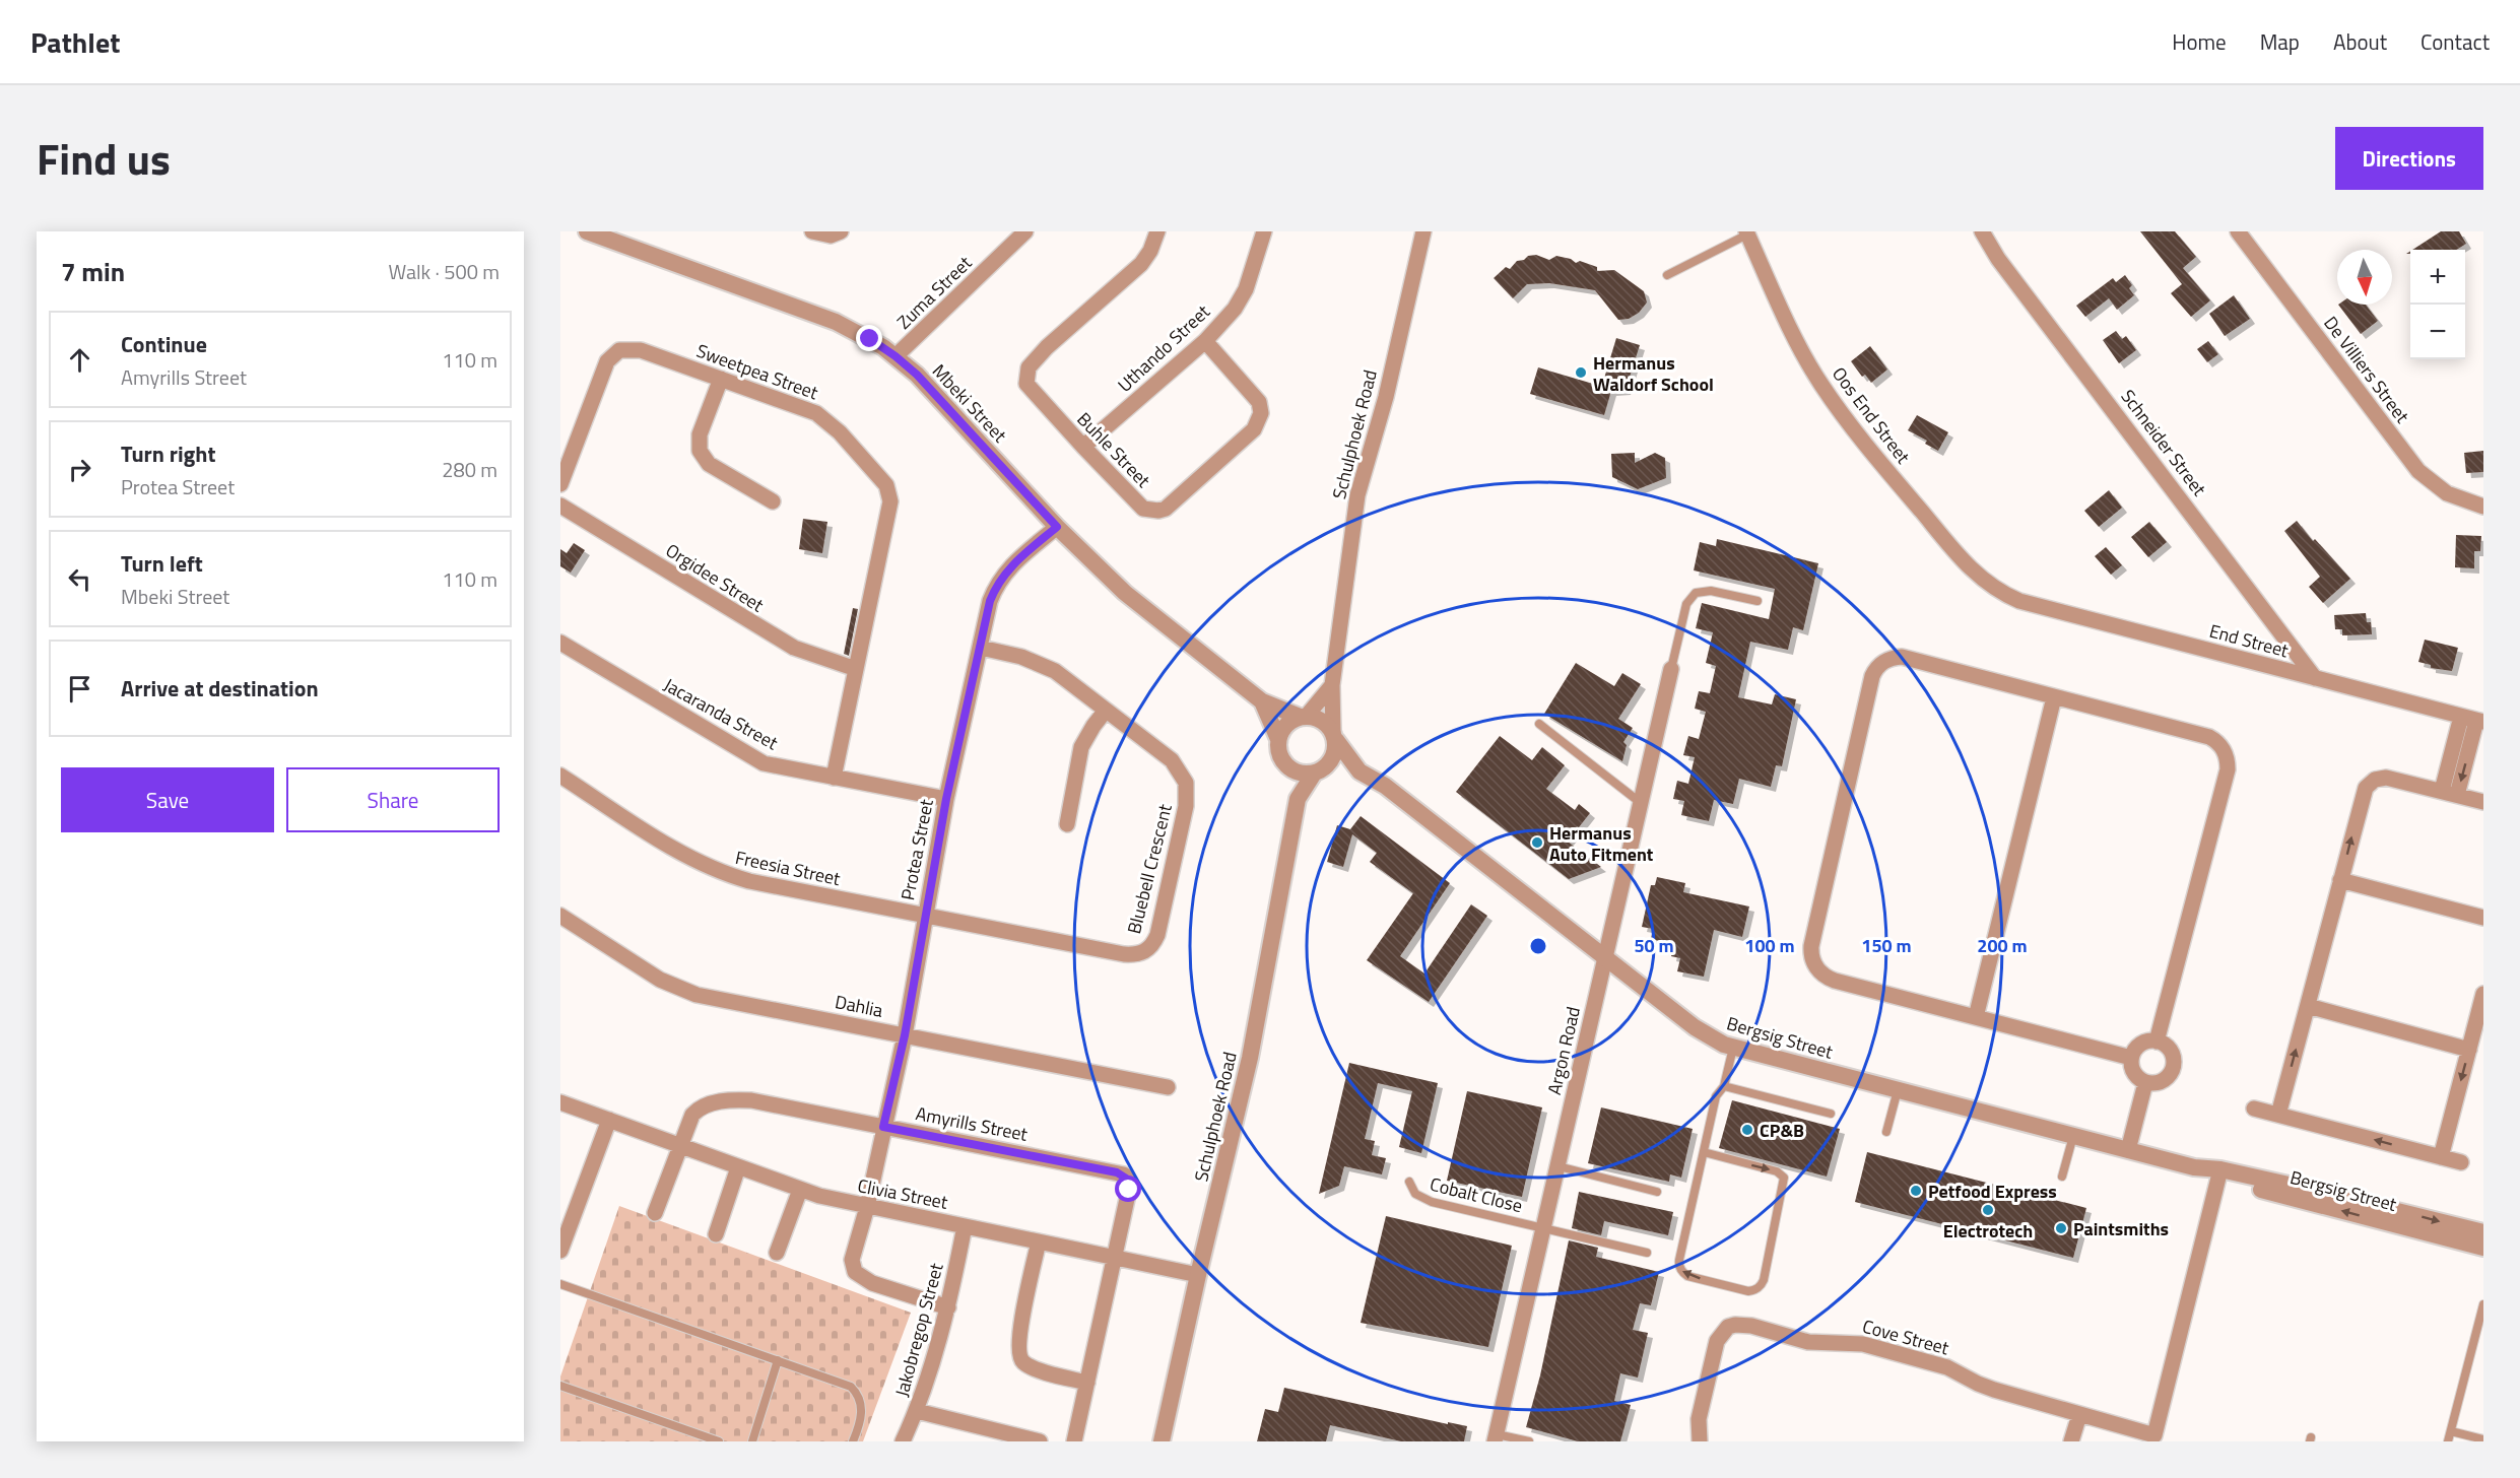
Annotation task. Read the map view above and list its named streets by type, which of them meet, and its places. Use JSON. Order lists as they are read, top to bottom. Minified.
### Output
{"streets":{"street":["Zuma Street","Uthando Street","De Villiers Street","Sweetpea Street","Mbeki Street","Oos End Street","Schulphoek Road","Schneider Street","Buhle Street","Orgidee Street","End Street","Jacaranda Street","Protea Street","Freesia Street","Bluebell Crescent","Dahlia","Bergsig Street","Argon Road","Amyrills Street","Clivia Street","Jakobregop Street","Cove Street"],"lane":["Cobalt Close"]},"crossings":[["Zuma Street","Mbeki Street"],["Uthando Street","Buhle Street"],["Sweetpea Street","Orgidee Street"],["Sweetpea Street","Jacaranda Street"],["Mbeki Street","Schulphoek Road"],["Mbeki Street","Protea Street"],["Mbeki Street","Bergsig Street"],["Oos End Street","End Street"],["Schulphoek Road","Bergsig Street"],["Schulphoek Road","Clivia Street"],["Schneider Street","End Street"],["Jacaranda Street","Protea Street"],["Protea Street","Freesia Street"],["Protea Street","Bluebell Crescent"],["Protea Street","Dahlia"],["Protea Street","Amyrills Street"],["Protea Street","Clivia Street"],["Protea Street","Jakobregop Street"],["Freesia Street","Bluebell Crescent"],["Bergsig Street","Argon Road"],["Bergsig Street","Cove Street"],["Argon Road","Cobalt Close"],["Amyrills Street","Clivia Street"],["Clivia Street","Jakobregop Street"]],"places":["Hermanus Waldorf School","Hermanus Auto Fitment","CP&B","Petfood Express","Electrotech","Paintsmiths"],"north":"bottom","page":{"header":"Pathlet","nav":["Home","Map","About","Contact"],"title":"Find us","buttons":["Directions",["Save","Share"]],"heading":["7 min","Walk · 500 m"],"map_buttons":["+","−"],"list":[["Continue","Amyrills Street","110 m"],["Turn right","Protea Street","280 m"],["Turn left","Mbeki Street","110 m"],"Arrive at destination"]},"rings":["50 m","100 m","150 m","200 m"]}
